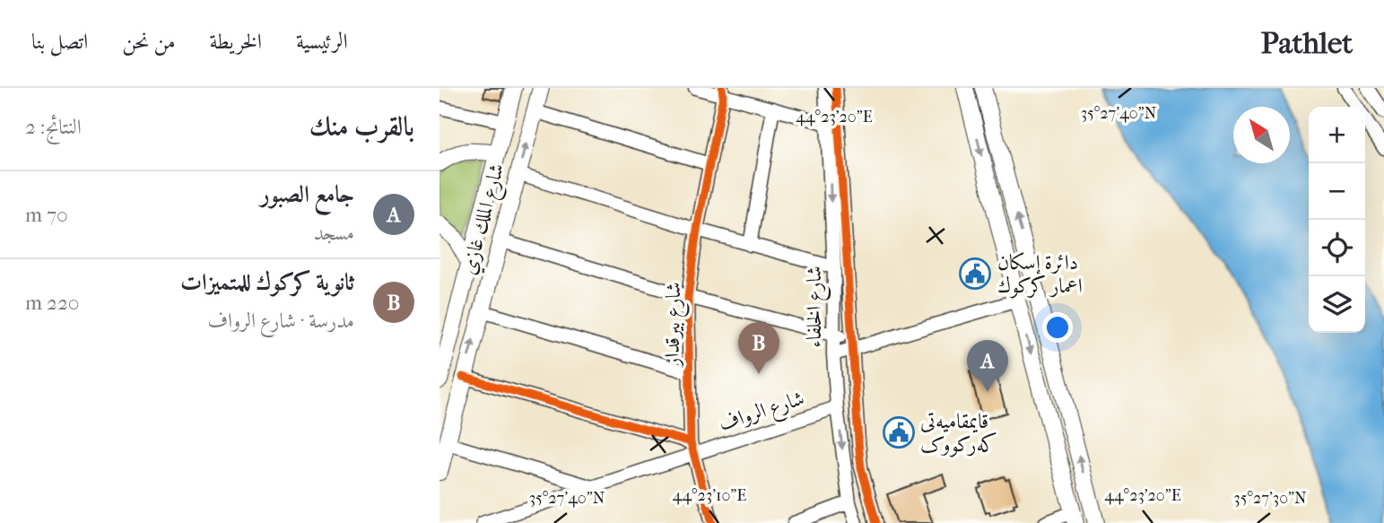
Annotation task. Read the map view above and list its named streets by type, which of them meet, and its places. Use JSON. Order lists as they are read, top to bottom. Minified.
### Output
{"streets":{"main road":["شارع الملك غازي"],"street":["شارع الخلفاء","شارع بيرقدار","شارع الرواف"]},"crossings":[["شارع الخلفاء","شارع الرواف"],["شارع بيرقدار","شارع الرواف"]],"places":{"public building":["دائرة إسكان اعمار كركوك","قایمقامیەتی کەرکووک"]},"north":"top left","page":{"header":"Pathlet","nav":["الرئيسية","الخريطة","من نحن","اتصل بنا"],"heading":["بالقرب منك","النتائج: 2"],"map_buttons":["+","−"],"list":[{"mark":"A","name":"جامع الصبور","note":"مسجد","value":"70 m"},{"mark":"B","name":"ثانوية كركوك للمتميزات","note":"مدرسة · شارع الرواف","value":"220 m"}],"pins":["B","A"]},"coordinates":["35°27'40\"N","44°23'20\"E","44°23'10\"E","35°27'30\"N"]}
